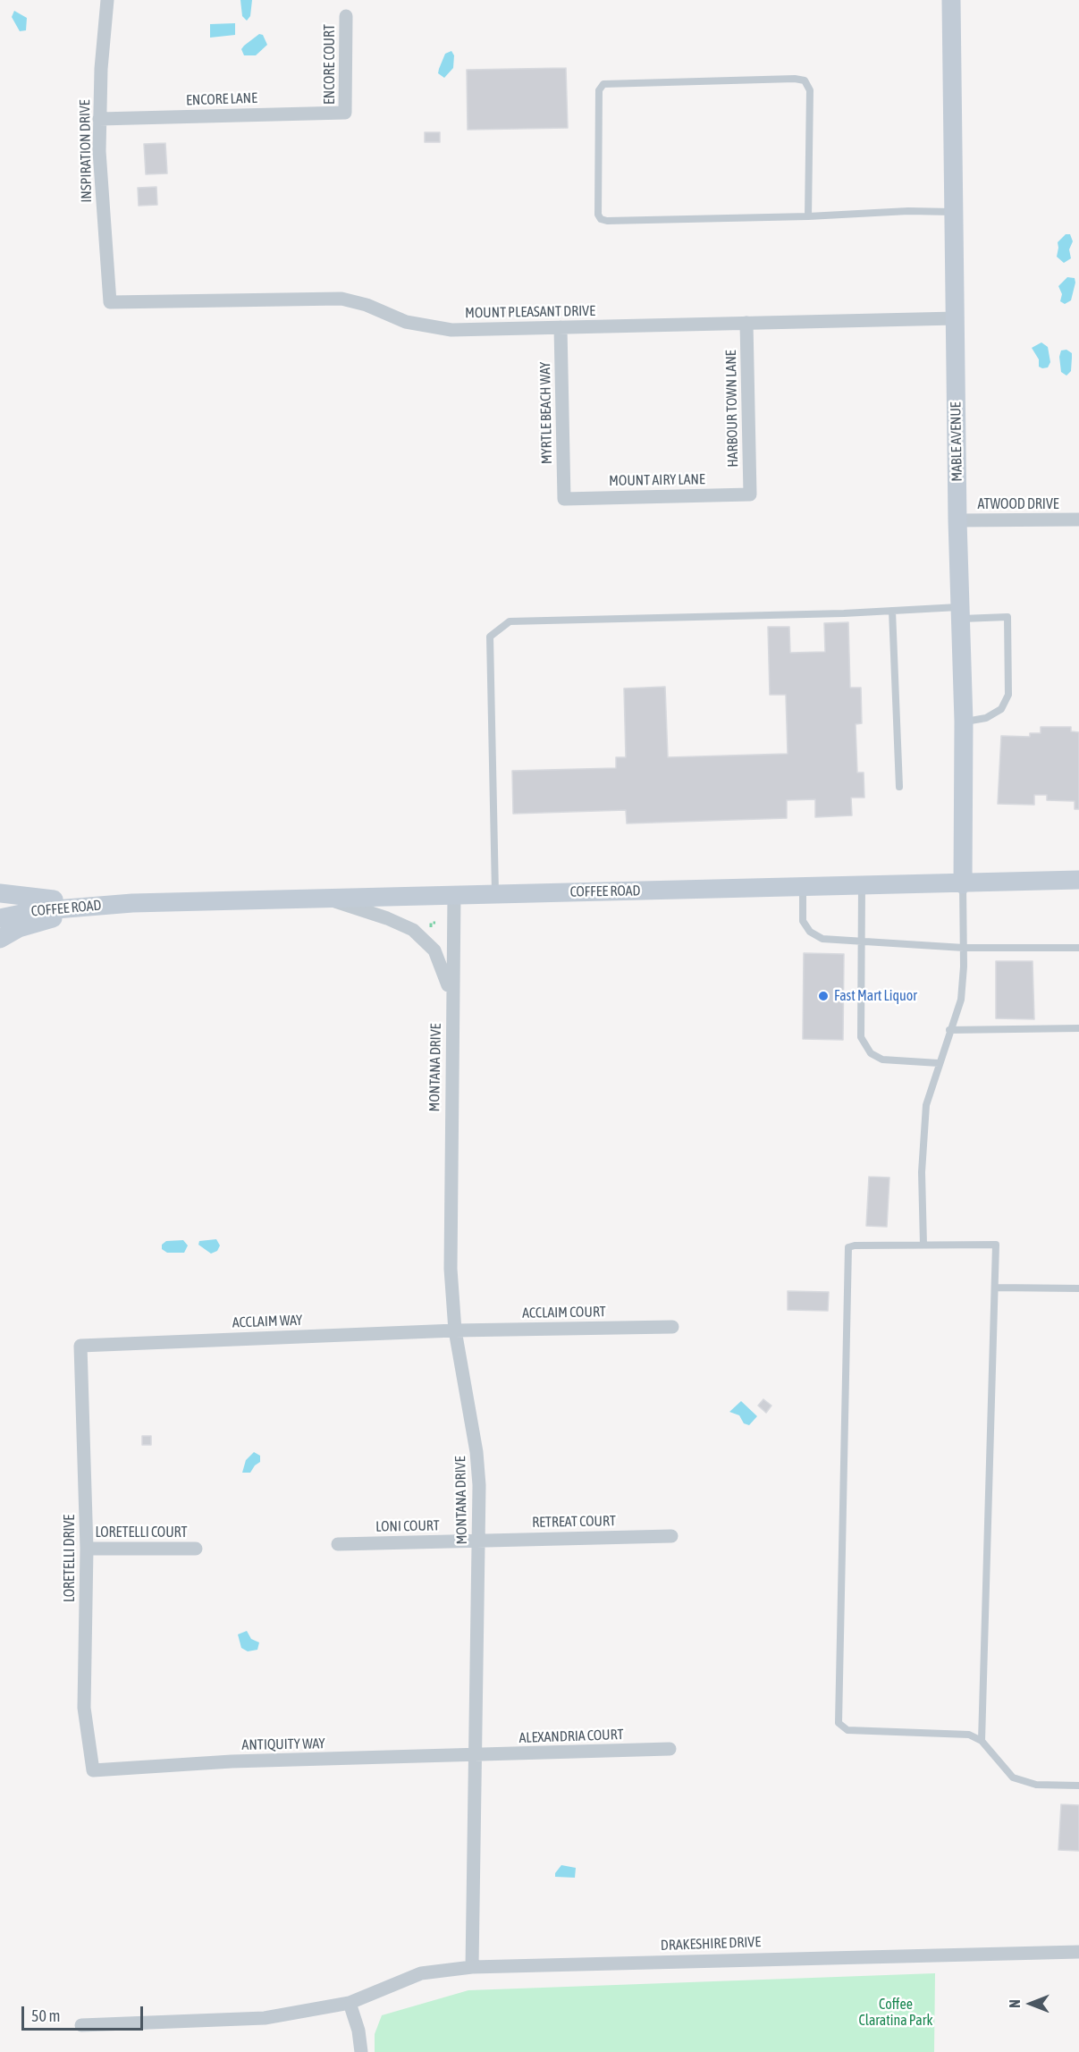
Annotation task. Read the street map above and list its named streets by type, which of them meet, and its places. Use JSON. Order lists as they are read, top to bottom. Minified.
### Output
{"streets":{"main road":["MABLE AVENUE","COFFEE ROAD"],"street":["ENCORE COURT","ENCORE LANE","INSPIRATION DRIVE","MOUNT PLEASANT DRIVE","HARBOUR TOWN LANE","MYRTLE BEACH WAY","MOUNT AIRY LANE","ATWOOD DRIVE","MONTANA DRIVE","ACCLAIM COURT","ACCLAIM WAY","RETREAT COURT","LONI COURT","LORETELLI COURT","LORETELLI DRIVE","ALEXANDRIA COURT","ANTIQUITY WAY","DRAKESHIRE DRIVE"]},"crossings":[["ENCORE COURT","ENCORE LANE"],["ENCORE LANE","INSPIRATION DRIVE"],["INSPIRATION DRIVE","MOUNT PLEASANT DRIVE"],["MOUNT PLEASANT DRIVE","HARBOUR TOWN LANE"],["MOUNT PLEASANT DRIVE","MYRTLE BEACH WAY"],["MOUNT PLEASANT DRIVE","MABLE AVENUE"],["HARBOUR TOWN LANE","MOUNT AIRY LANE"],["MYRTLE BEACH WAY","MOUNT AIRY LANE"],["MABLE AVENUE","ATWOOD DRIVE"],["MABLE AVENUE","COFFEE ROAD"],["COFFEE ROAD","MONTANA DRIVE"],["MONTANA DRIVE","ACCLAIM COURT"],["MONTANA DRIVE","ACCLAIM WAY"],["MONTANA DRIVE","RETREAT COURT"],["MONTANA DRIVE","LONI COURT"],["MONTANA DRIVE","ALEXANDRIA COURT"],["MONTANA DRIVE","ANTIQUITY WAY"],["MONTANA DRIVE","DRAKESHIRE DRIVE"],["ACCLAIM COURT","ACCLAIM WAY"],["ACCLAIM WAY","LORETELLI DRIVE"],["RETREAT COURT","LONI COURT"],["LORETELLI COURT","LORETELLI DRIVE"],["LORETELLI DRIVE","ANTIQUITY WAY"],["ALEXANDRIA COURT","ANTIQUITY WAY"]],"parks":["Coffee Claratina Park"],"places":["Fast Mart Liquor"],"scale_bar":"50 m","north":"left"}
